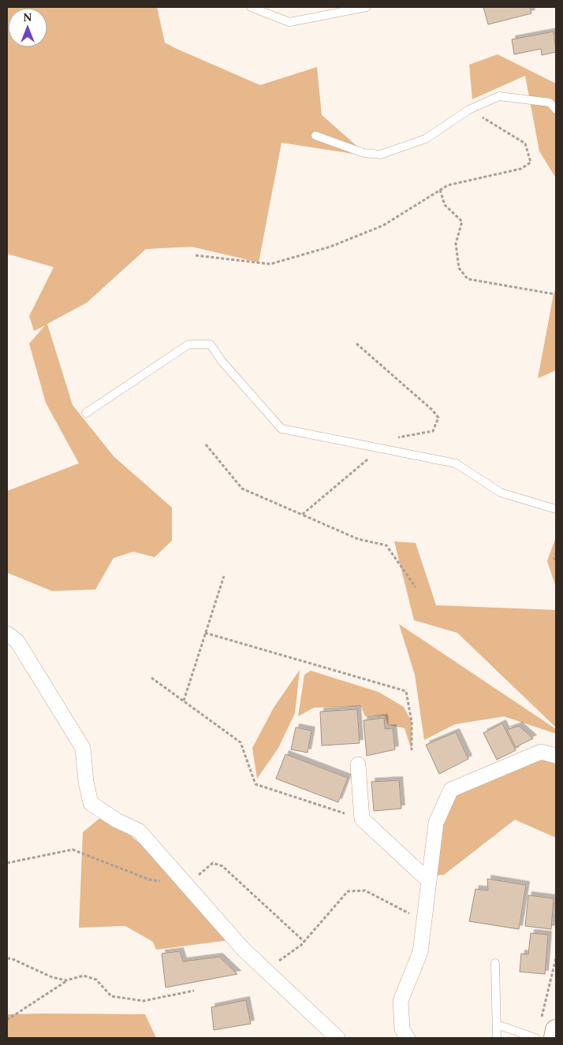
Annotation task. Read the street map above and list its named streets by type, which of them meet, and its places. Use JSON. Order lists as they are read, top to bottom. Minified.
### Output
{"north":"top"}
